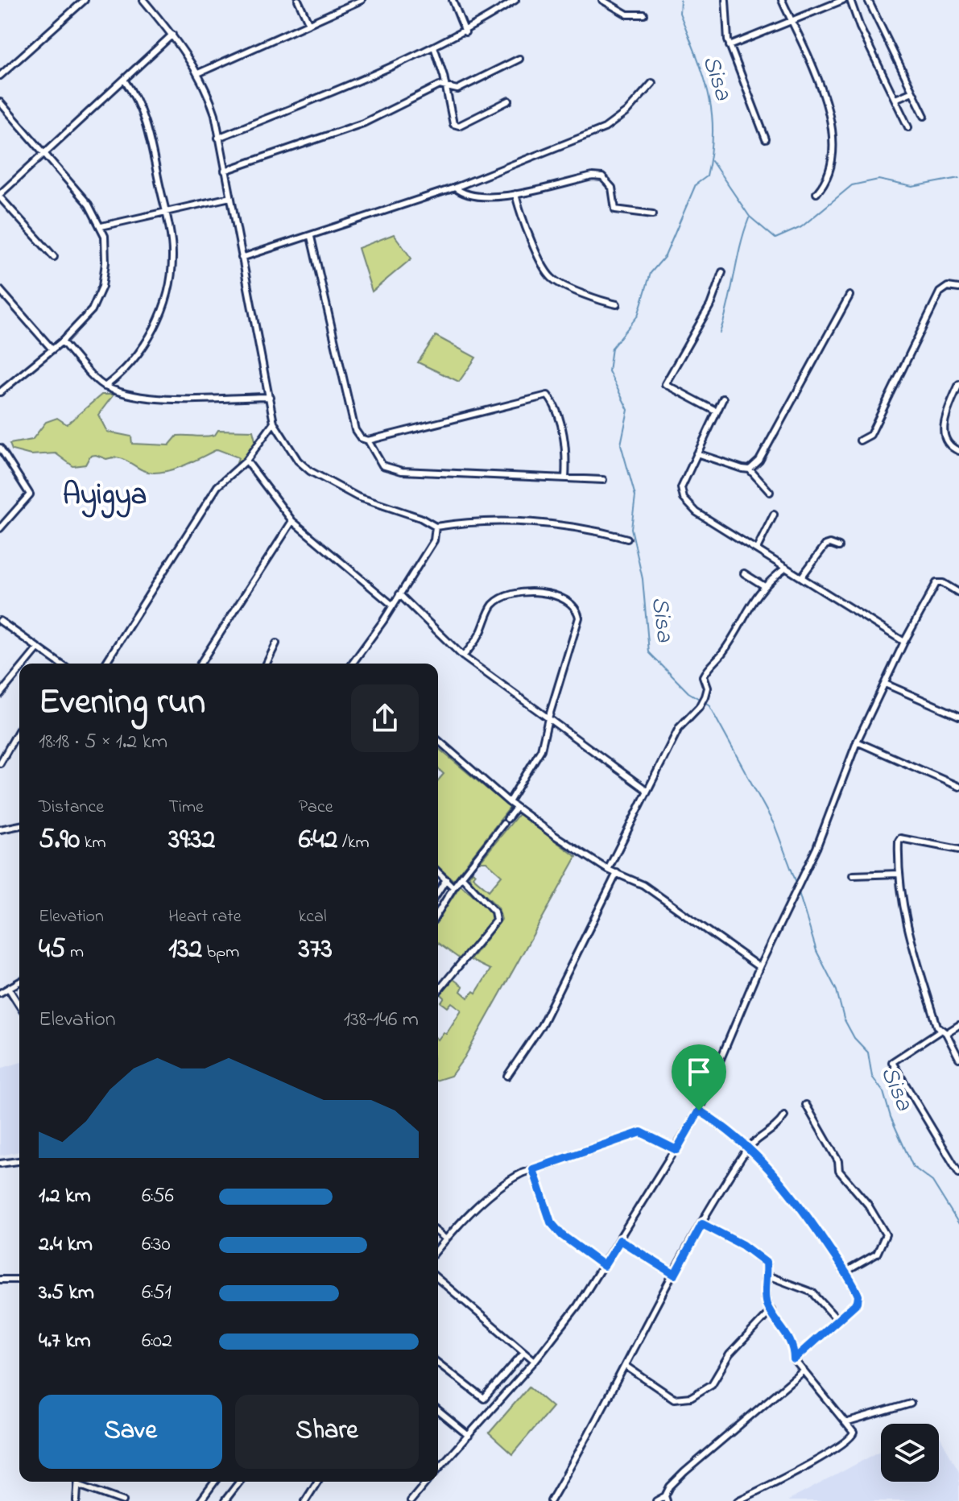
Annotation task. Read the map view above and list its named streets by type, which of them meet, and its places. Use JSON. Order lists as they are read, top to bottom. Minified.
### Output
{"districts":["Ayigya"],"water":["Sisa"],"page":{"heading":["Evening run","18:18 · 5 × 1.2 km"],"stats":[["Distance","5.90 km"],["Time","39:32"],["Pace","6:42 /km"],["Elevation","45 m"],["Heart rate","132 bpm"],["kcal","373"]],"chart":["Elevation","138–146 m"],"list":[{"name":"1.2 km","note":"6:56"},{"name":"2.4 km","note":"6:30"},{"name":"3.5 km","note":"6:51"},{"name":"4.7 km","note":"6:02"}],"buttons":["Save","Share"]}}
